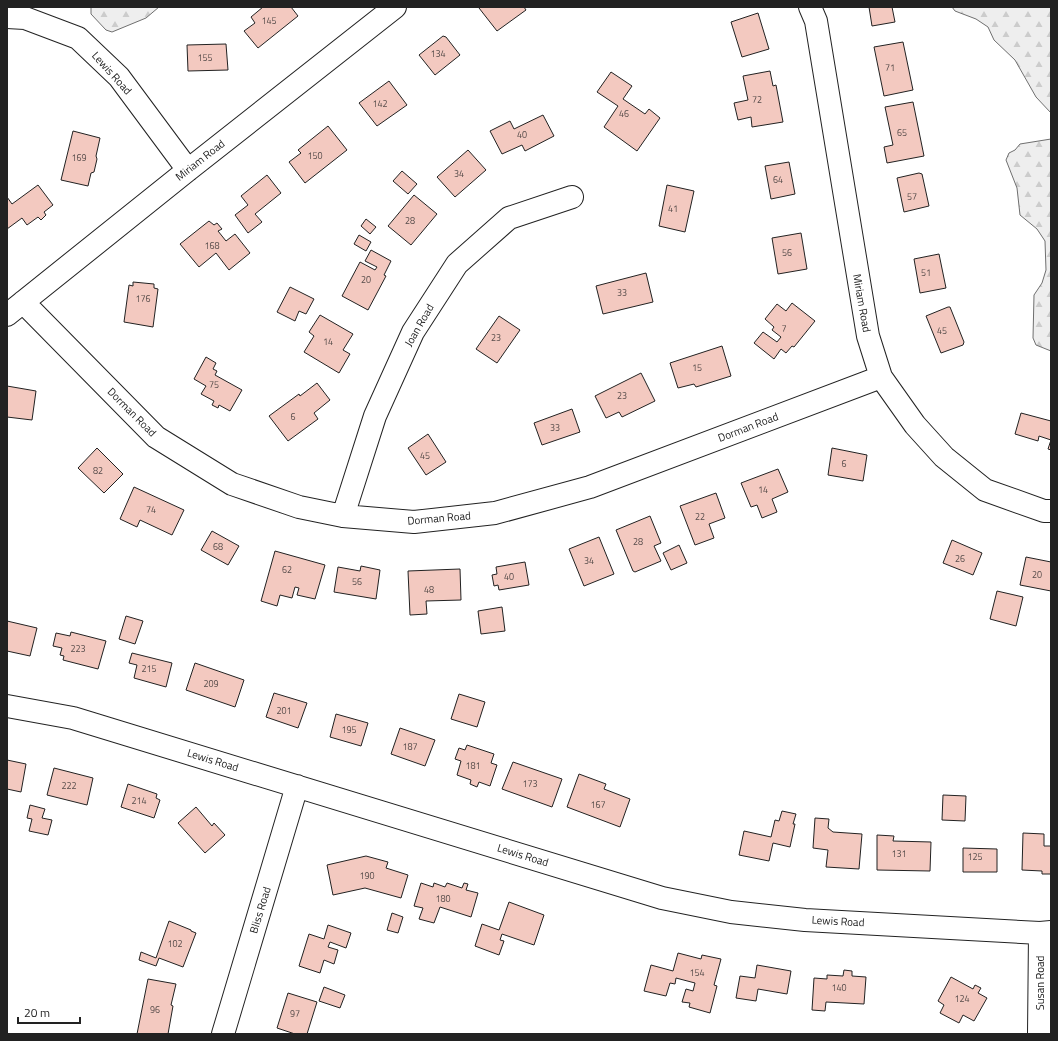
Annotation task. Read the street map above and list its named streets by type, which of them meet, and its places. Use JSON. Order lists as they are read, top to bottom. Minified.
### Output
{"streets":{"street":["Lewis Road","Miriam Road","Joan Road","Dorman Road","Bliss Road","Susan Road"]},"crossings":[["Lewis Road","Miriam Road"],["Lewis Road","Bliss Road"],["Lewis Road","Susan Road"],["Miriam Road","Dorman Road"],["Joan Road","Dorman Road"]],"house_numbers":["145","134","155","71","72","142","46","65","40","150","169","34","64","57","41","28","168","56","51","20","33","176","7","45","23","14","15","75","23","6","33","45","6","82","14","74","22","28","68","26","34","62","20","40","56","48","223","215","209","201","195","187","181","173","222","214","167","131","125","190","180","102","154","140","124","96","97"],"scale_bar":"20 m"}
